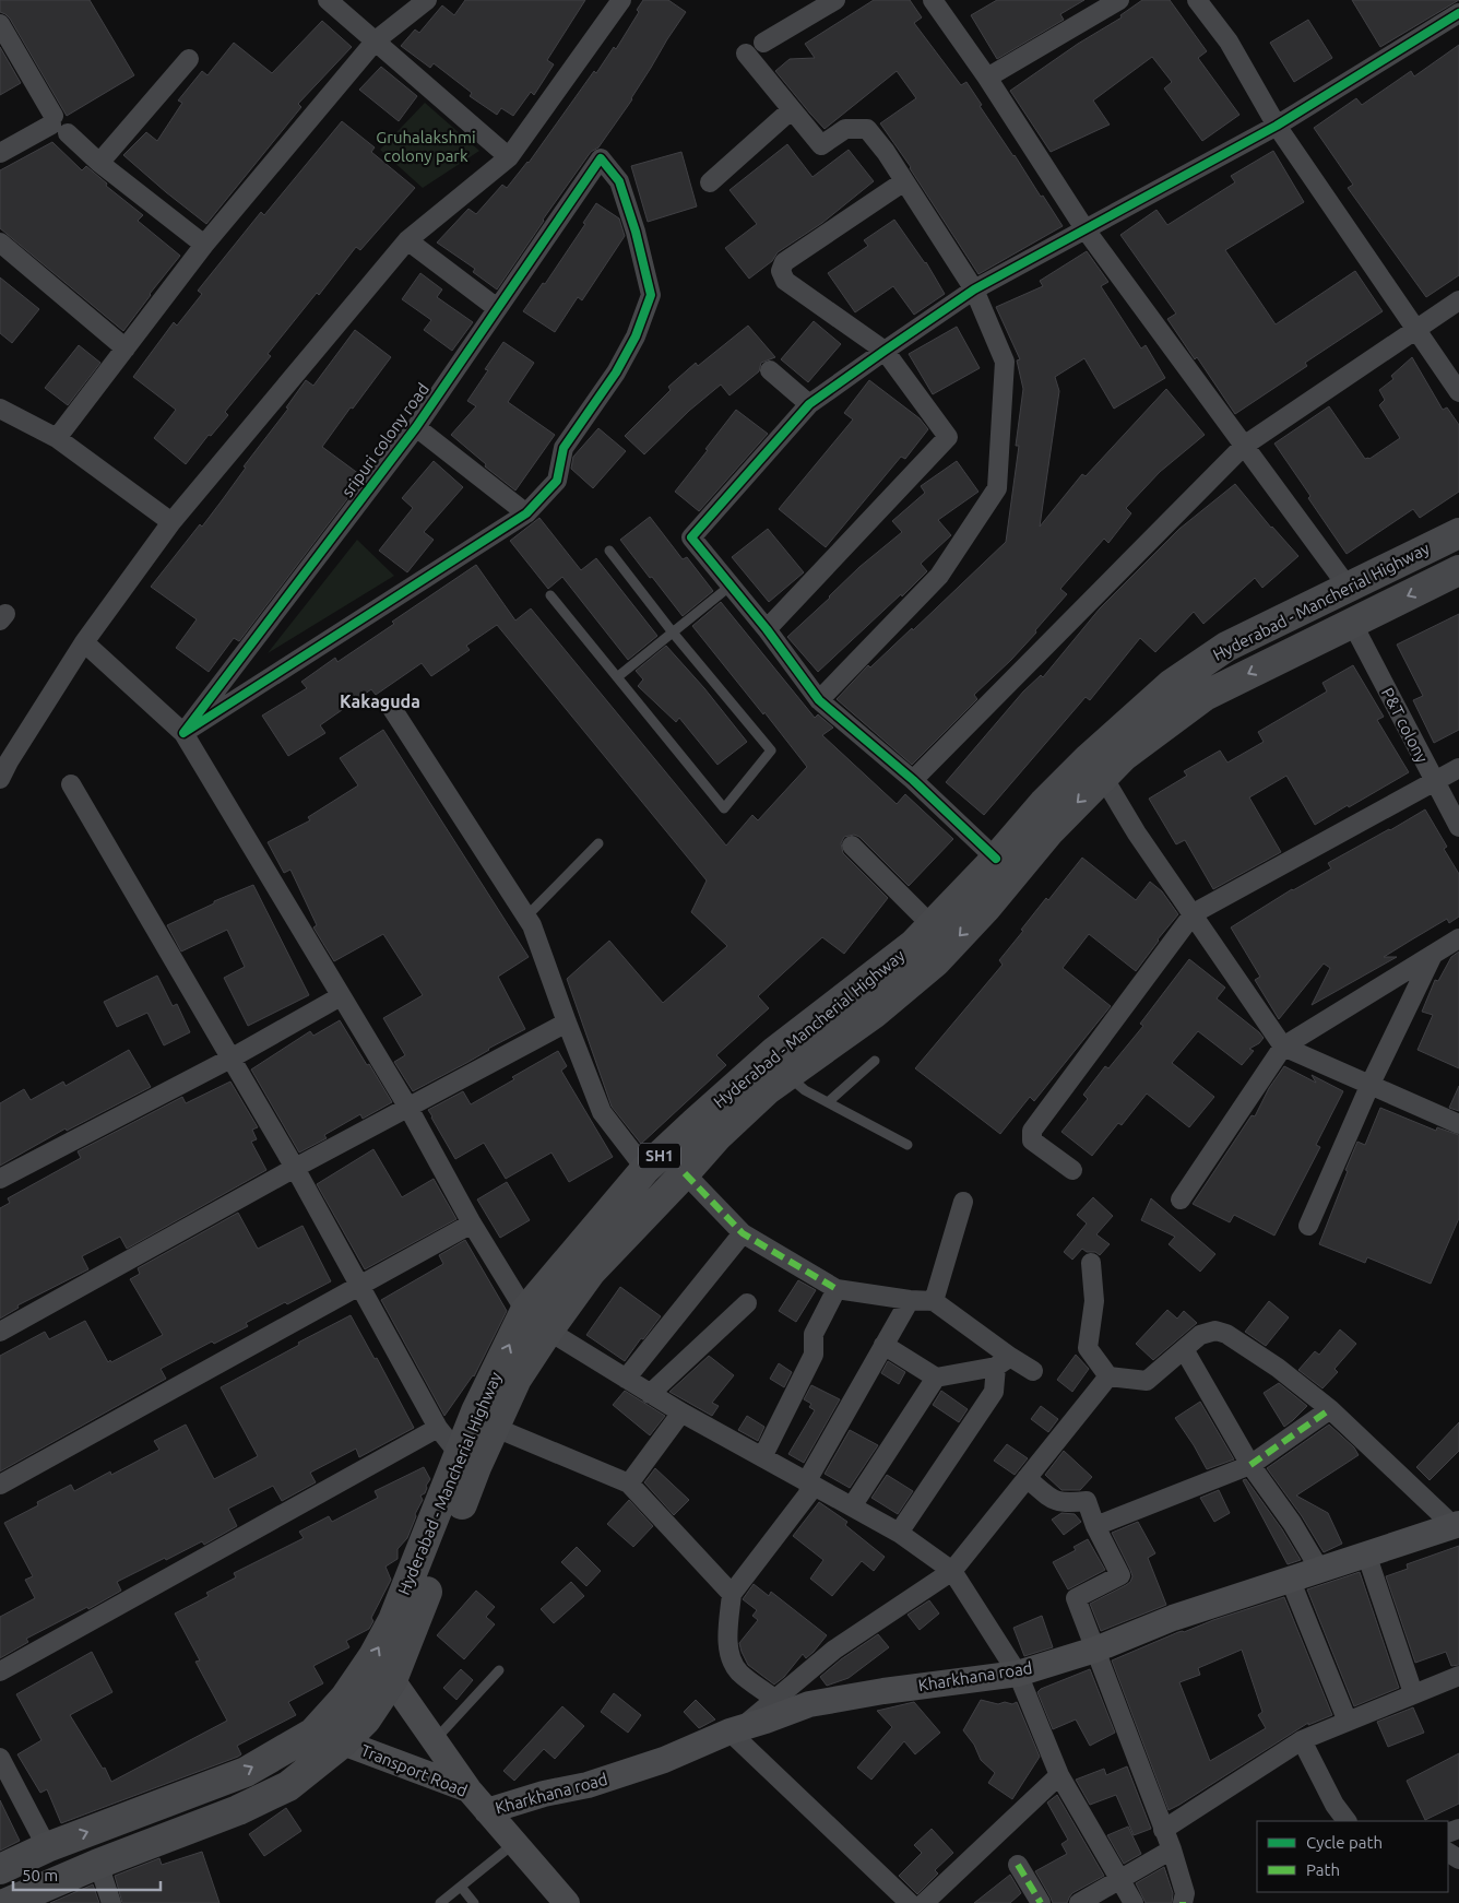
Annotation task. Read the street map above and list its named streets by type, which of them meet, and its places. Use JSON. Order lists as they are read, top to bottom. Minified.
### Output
{"streets":{"main road":["Hyderabad - Mancherial Highway","SH1"],"street":["sripuri colony road","P&T colony","Kharkhana road","Transport Road"]},"crossings":[["Hyderabad - Mancherial Highway","P&T colony"],["Hyderabad - Mancherial Highway","Transport Road"],["Kharkhana road","Transport Road"]],"districts":["Kakaguda"],"parks":["Gruhalakshmi colony park"],"legend":["Cycle path","Path"],"scale_bar":"50 m"}
